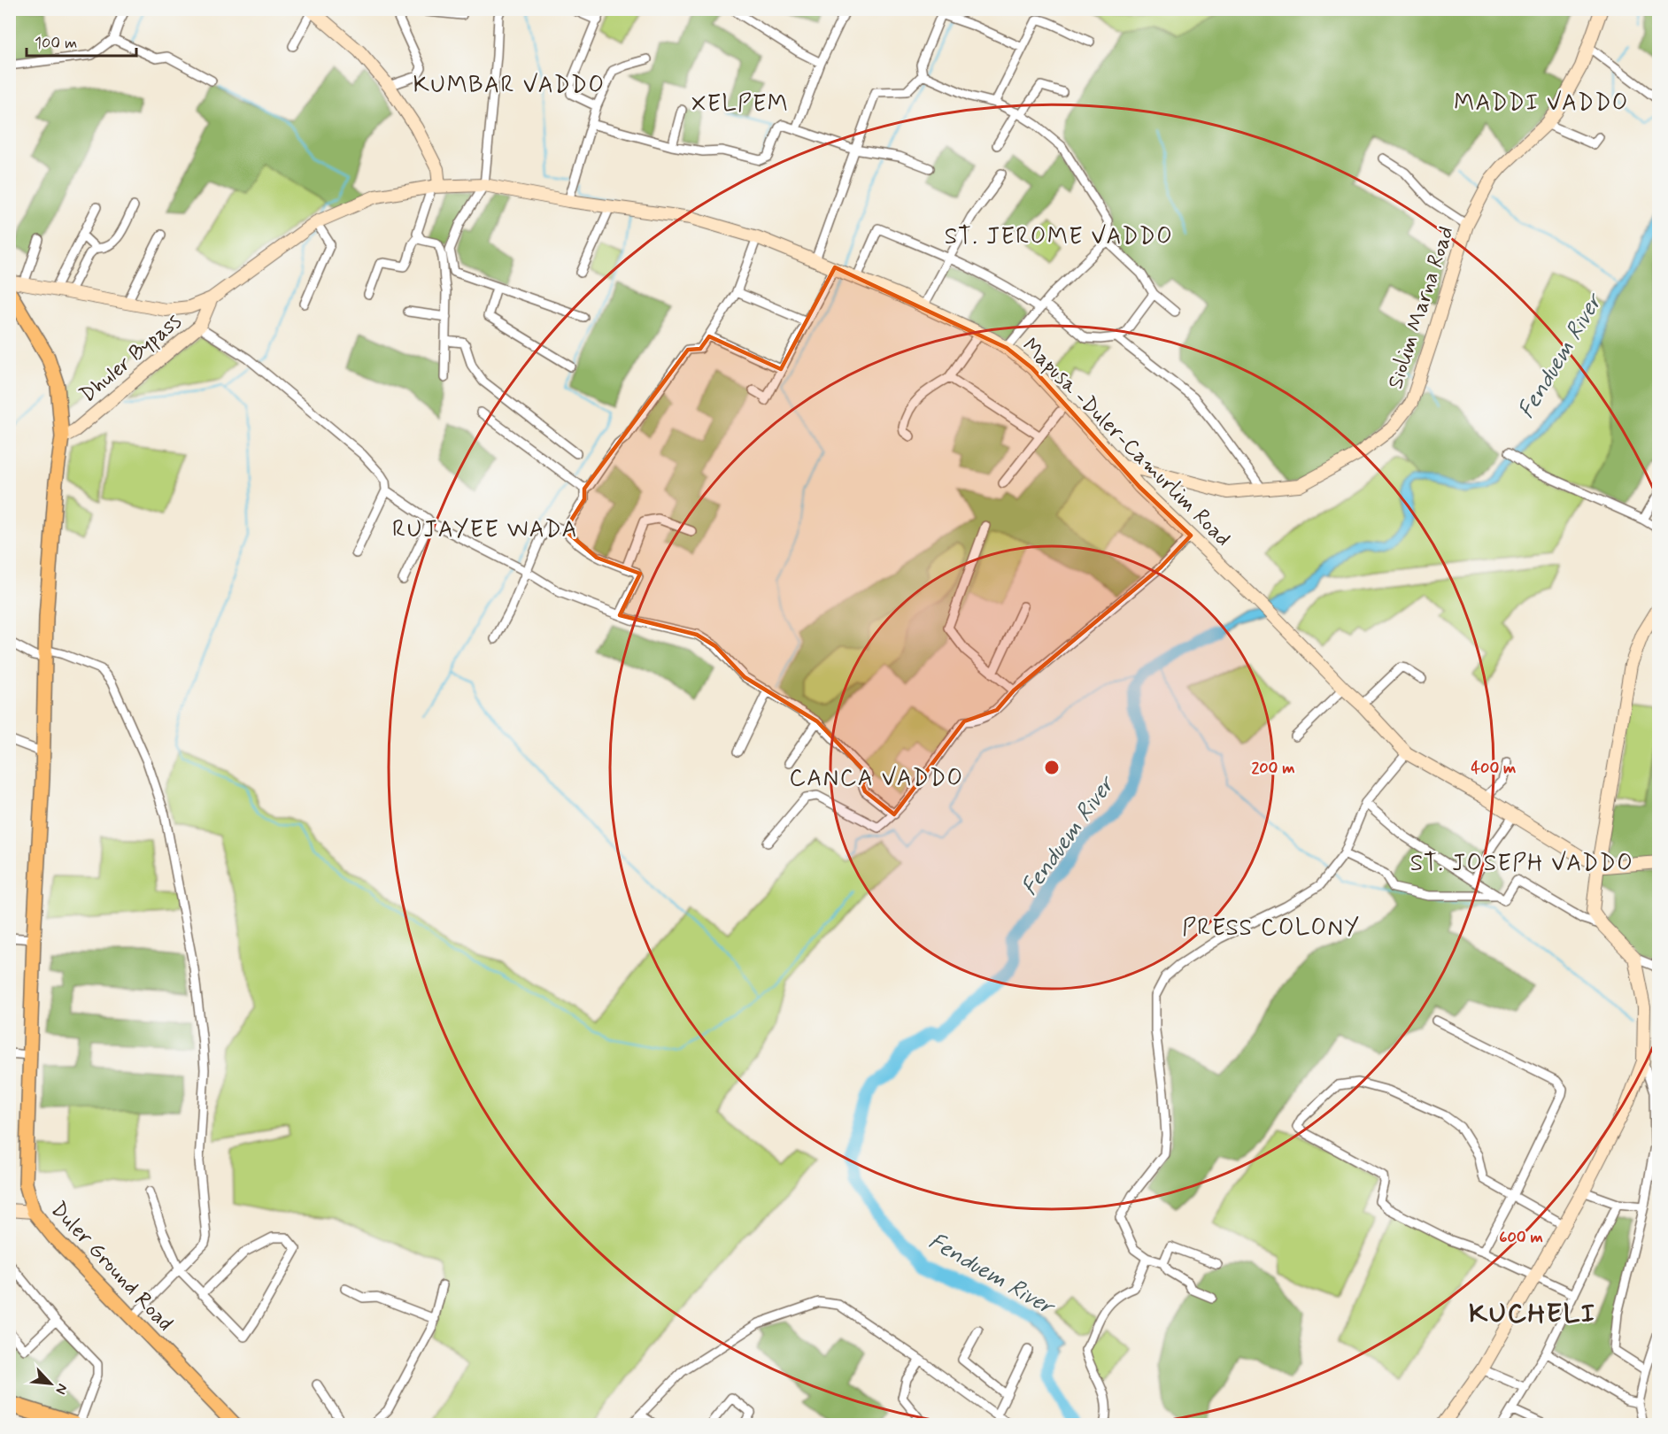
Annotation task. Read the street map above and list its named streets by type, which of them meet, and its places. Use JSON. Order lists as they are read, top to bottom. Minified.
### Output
{"streets":{"main road":["Siolim Marna Road","Dhuler Bypass","Mapusa -Duler-Camurlim Road","Duler Ground Road"]},"crossings":[["Siolim Marna Road","Mapusa -Duler-Camurlim Road"],["Dhuler Bypass","Mapusa -Duler-Camurlim Road"],["Dhuler Bypass","Duler Ground Road"]],"districts":["KUMBAR VADDO","MADDI VADDO","XELPEM","ST. JEROME VADDO","RUJAYEE WADA","CANCA VADDO","ST. JOSEPH VADDO","PRESS COLONY","KUCHELI"],"water":["Fenduem River"],"scale_bar":"100 m","north":"bottom right","rings":["200 m","400 m","600 m"]}
